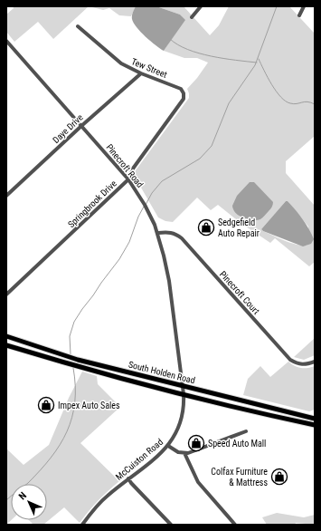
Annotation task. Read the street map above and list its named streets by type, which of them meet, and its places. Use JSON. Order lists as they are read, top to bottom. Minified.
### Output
{"streets":{"main road":["South Holden Road"],"street":["Tew Street","Daye Drive","Pinecroft Road","Springbrook Drive","Pinecroft Court","McCuiston Road"]},"crossings":[["Tew Street","Daye Drive"],["Tew Street","Springbrook Drive"],["Daye Drive","Pinecroft Road"],["Pinecroft Road","Springbrook Drive"],["Pinecroft Road","Pinecroft Court"],["Pinecroft Road","South Holden Road"],["Pinecroft Road","McCuiston Road"],["South Holden Road","McCuiston Road"]],"places":{"shop":["Sedgefield Auto Repair","Impex Auto Sales","Speed Auto Mall","Colfax Furniture & Mattress"]},"north":"top left"}
